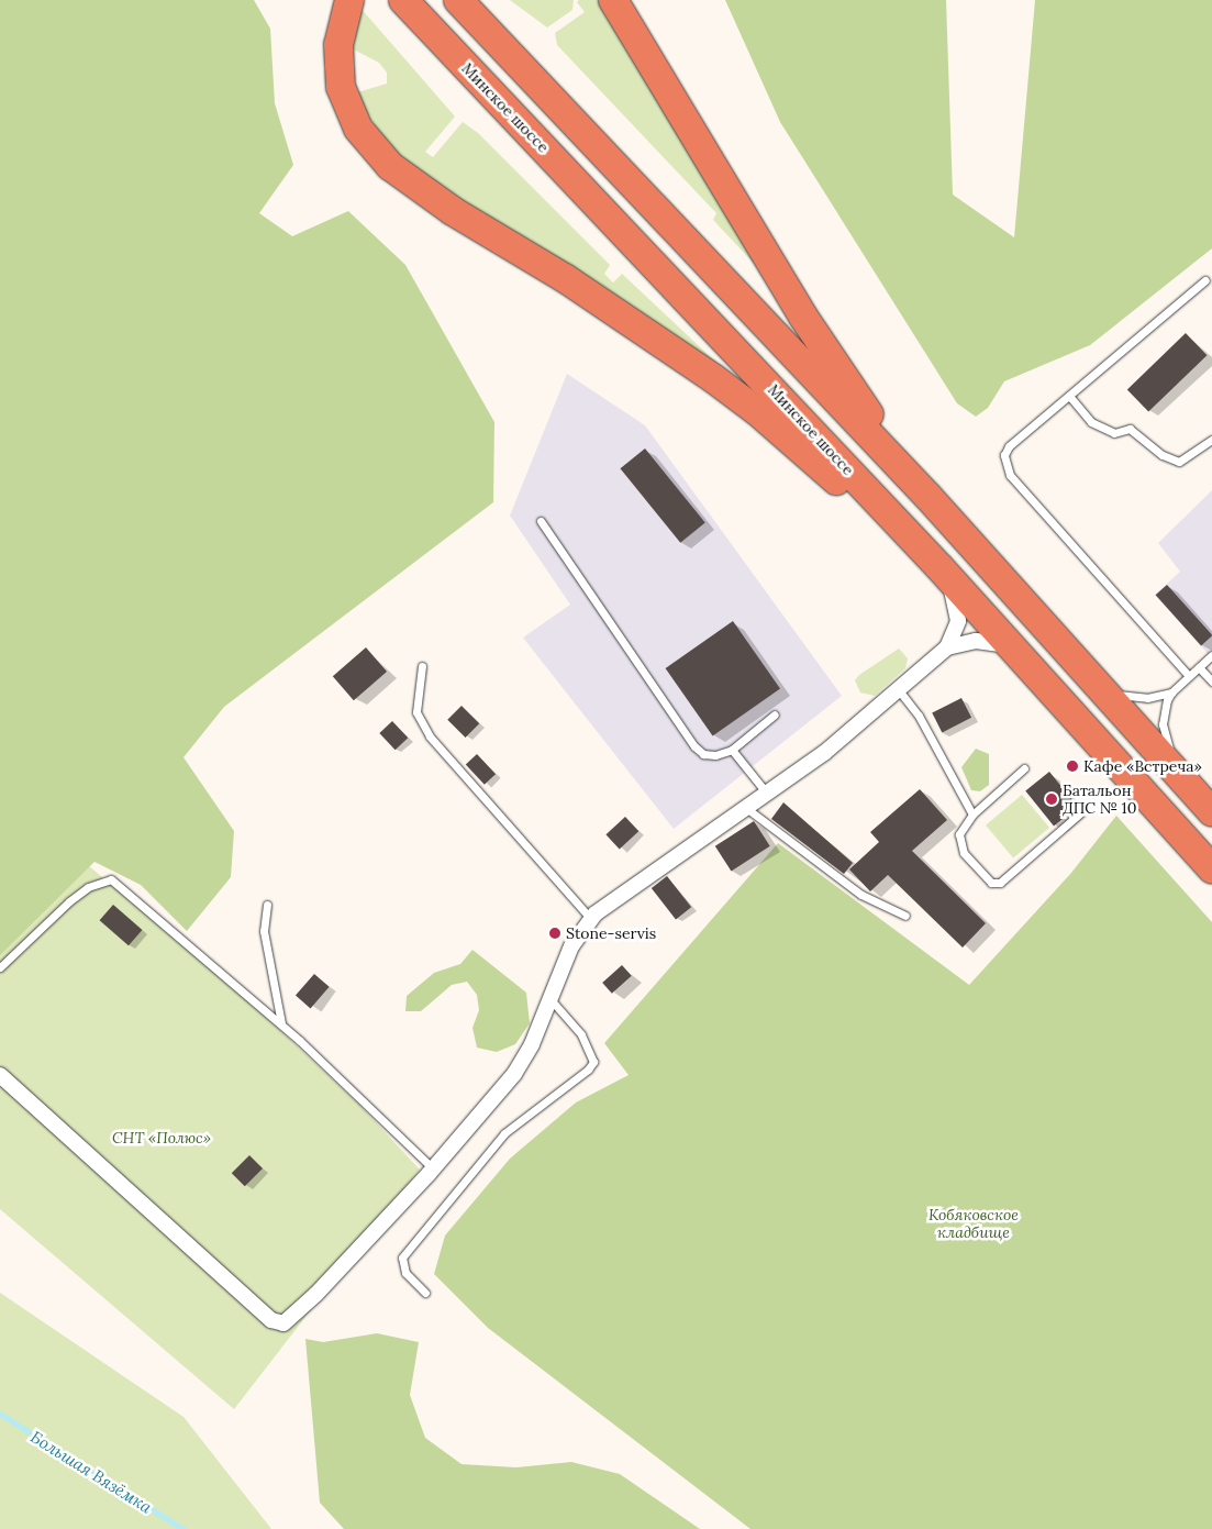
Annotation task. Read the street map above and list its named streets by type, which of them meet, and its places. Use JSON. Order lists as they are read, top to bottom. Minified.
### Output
{"streets":{"highway":["Минское шоссе"]},"water":["Большая Вязёмка"],"parks":["СНТ «Полюс»","Кобяковское кладбище"],"places":["Кафе «Встреча»","Батальон ДПС № 10","Stone-servis"]}
